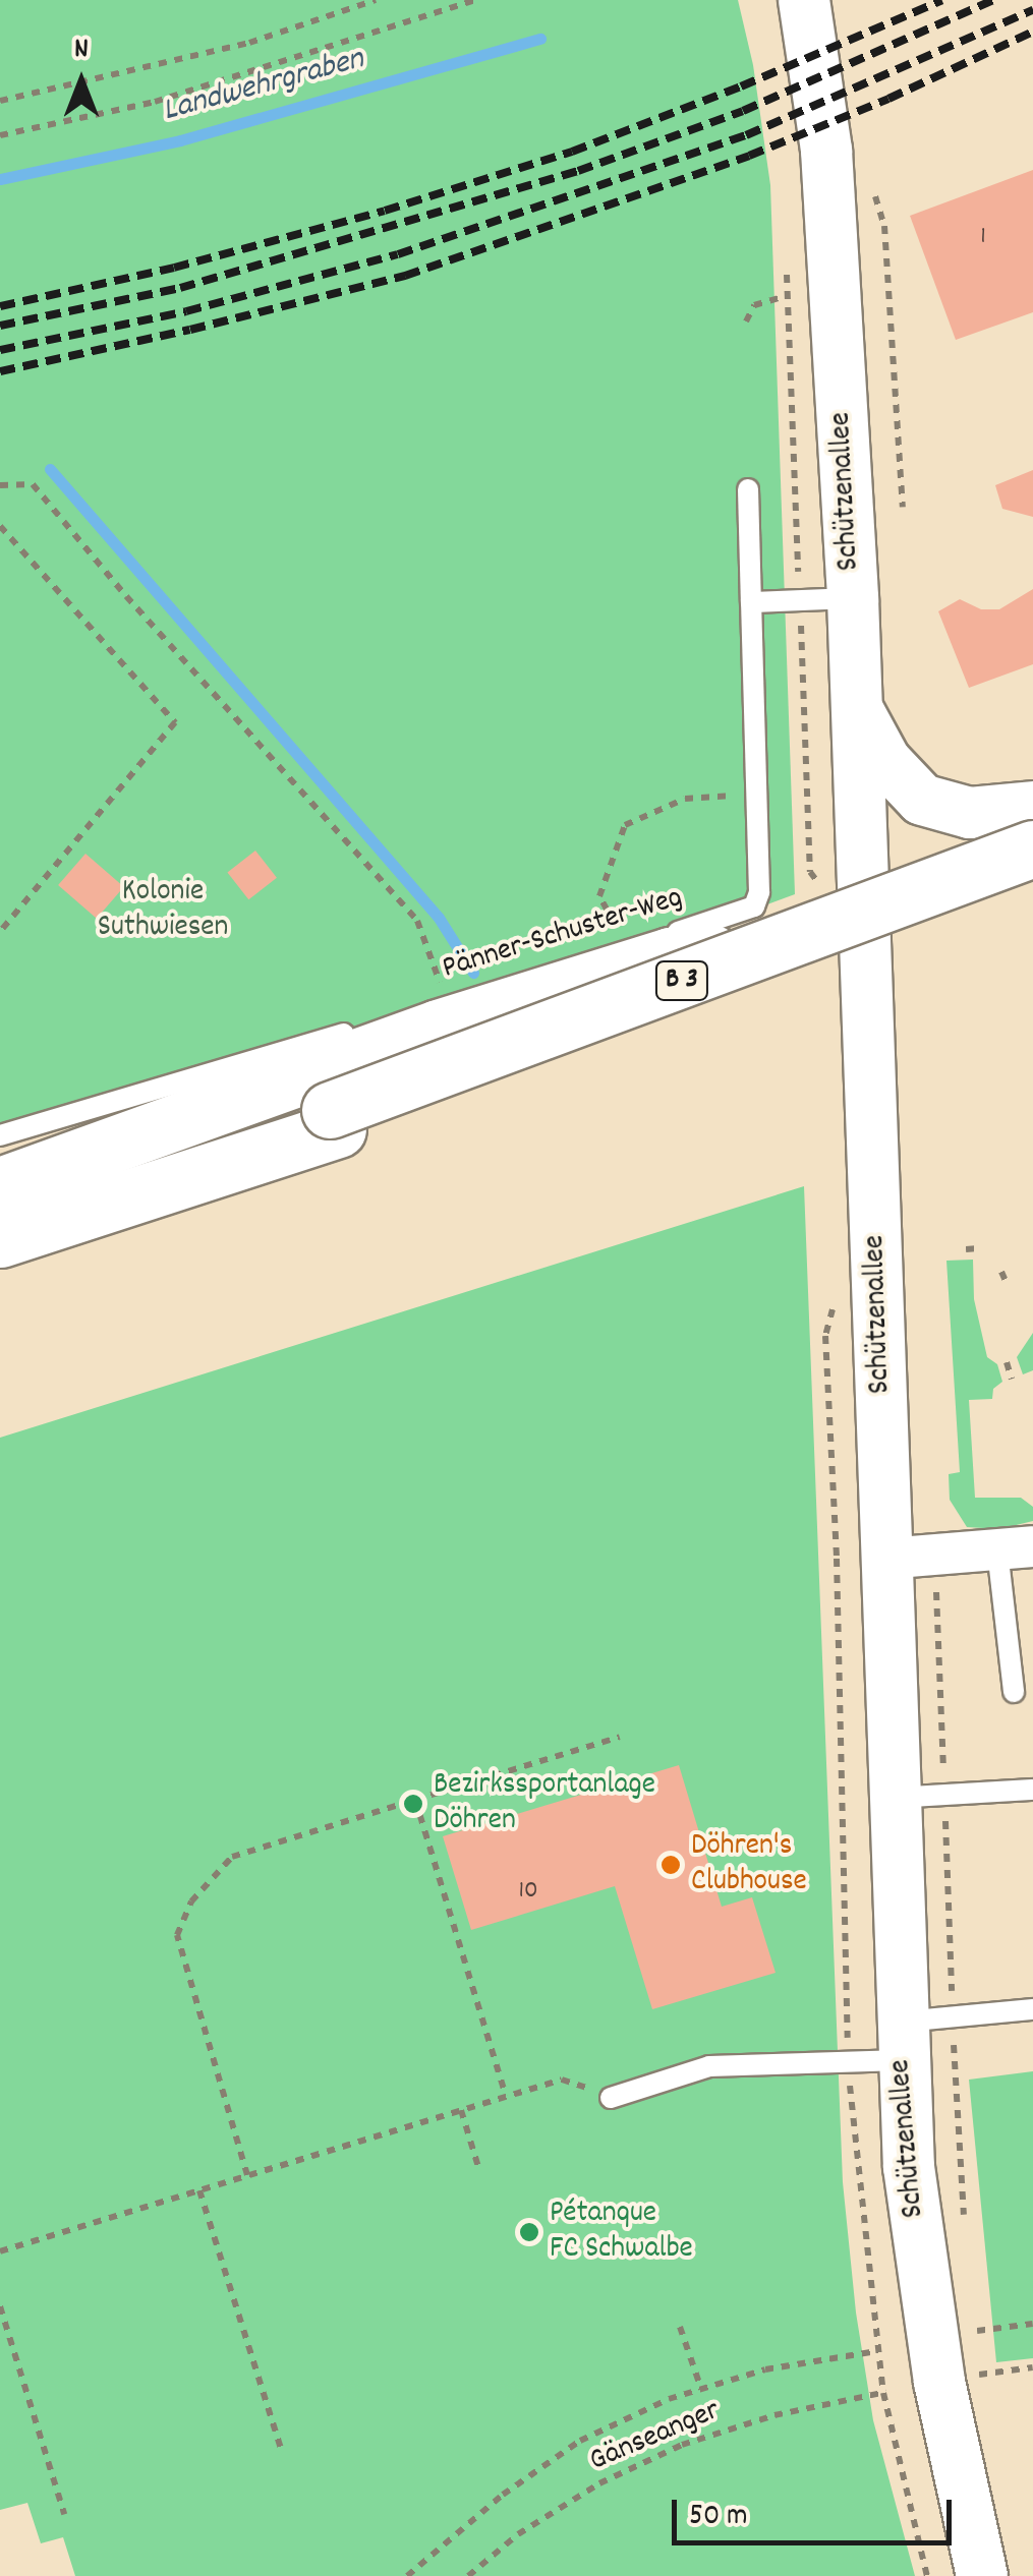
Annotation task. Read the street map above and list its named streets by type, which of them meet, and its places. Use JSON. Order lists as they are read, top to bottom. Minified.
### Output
{"streets":{"highway":["B 3"],"street":["Schützenallee"],"lane":["Pänner-Schuster-Weg"],"path":["Gänseanger"]},"water":["Landwehrgraben"],"parks":["Kolonie Suthwiesen"],"places":["Bezirkssportanlage Döhren","Döhren's Clubhouse","Pétanque FC Schwalbe"],"house_numbers":["1","10"],"scale_bar":"50 m","north":"top"}
